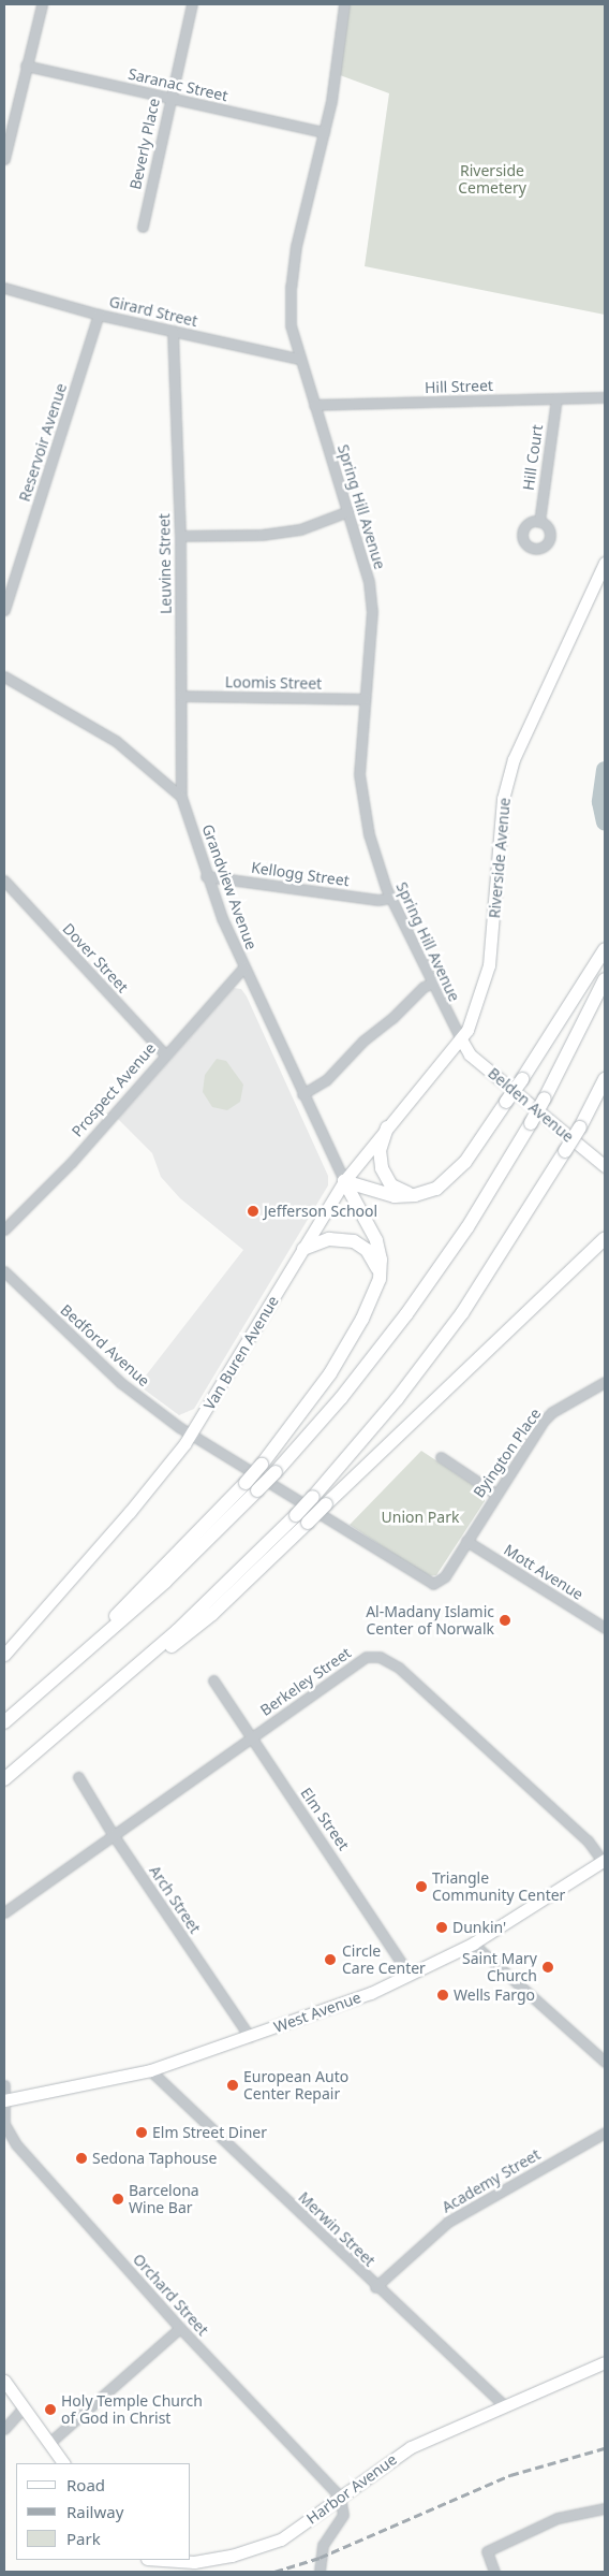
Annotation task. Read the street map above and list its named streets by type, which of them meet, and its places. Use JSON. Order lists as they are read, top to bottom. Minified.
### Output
{"streets":{"main road":["Riverside Avenue","Belden Avenue","Van Buren Avenue","West Avenue","Harbor Avenue"],"street":["Saranac Street","Beverly Place","Girard Street","Hill Street","Reservoir Avenue","Hill Court","Spring Hill Avenue","Leuvine Street","Loomis Street","Kellogg Street","Grandview Avenue","Dover Street","Prospect Avenue","Bedford Avenue","Byington Place","Mott Avenue","Berkeley Street","Elm Street","Arch Street","Academy Street","Merwin Street","Orchard Street"]},"crossings":[["Saranac Street","Beverly Place"],["Saranac Street","Spring Hill Avenue"],["Girard Street","Reservoir Avenue"],["Girard Street","Spring Hill Avenue"],["Girard Street","Leuvine Street"],["Hill Street","Hill Court"],["Hill Street","Spring Hill Avenue"],["Spring Hill Avenue","Loomis Street"],["Spring Hill Avenue","Riverside Avenue"],["Spring Hill Avenue","Kellogg Street"],["Spring Hill Avenue","Belden Avenue"],["Spring Hill Avenue","Van Buren Avenue"],["Leuvine Street","Loomis Street"],["Leuvine Street","Grandview Avenue"],["Riverside Avenue","Belden Avenue"],["Riverside Avenue","Van Buren Avenue"],["Kellogg Street","Grandview Avenue"],["Grandview Avenue","Prospect Avenue"],["Grandview Avenue","Van Buren Avenue"],["Dover Street","Prospect Avenue"],["Belden Avenue","Van Buren Avenue"],["Bedford Avenue","Van Buren Avenue"],["Bedford Avenue","Byington Place"],["Byington Place","Mott Avenue"],["Berkeley Street","Elm Street"],["Berkeley Street","Arch Street"],["Berkeley Street","West Avenue"],["Elm Street","West Avenue"],["Arch Street","West Avenue"],["West Avenue","Merwin Street"],["West Avenue","Orchard Street"],["Academy Street","Merwin Street"],["Merwin Street","Harbor Avenue"],["Orchard Street","Harbor Avenue"]],"parks":["Riverside Cemetery","Union Park"],"places":["Jefferson School","Al-Madany Islamic Center of Norwalk","Triangle Community Center","Dunkin'","Circle Care Center","Saint Mary Church","Wells Fargo","European Auto Center Repair","Elm Street Diner","Sedona Taphouse","Barcelona Wine Bar","Holy Temple Church of God in Christ"],"legend":["Road","Railway","Park"]}
